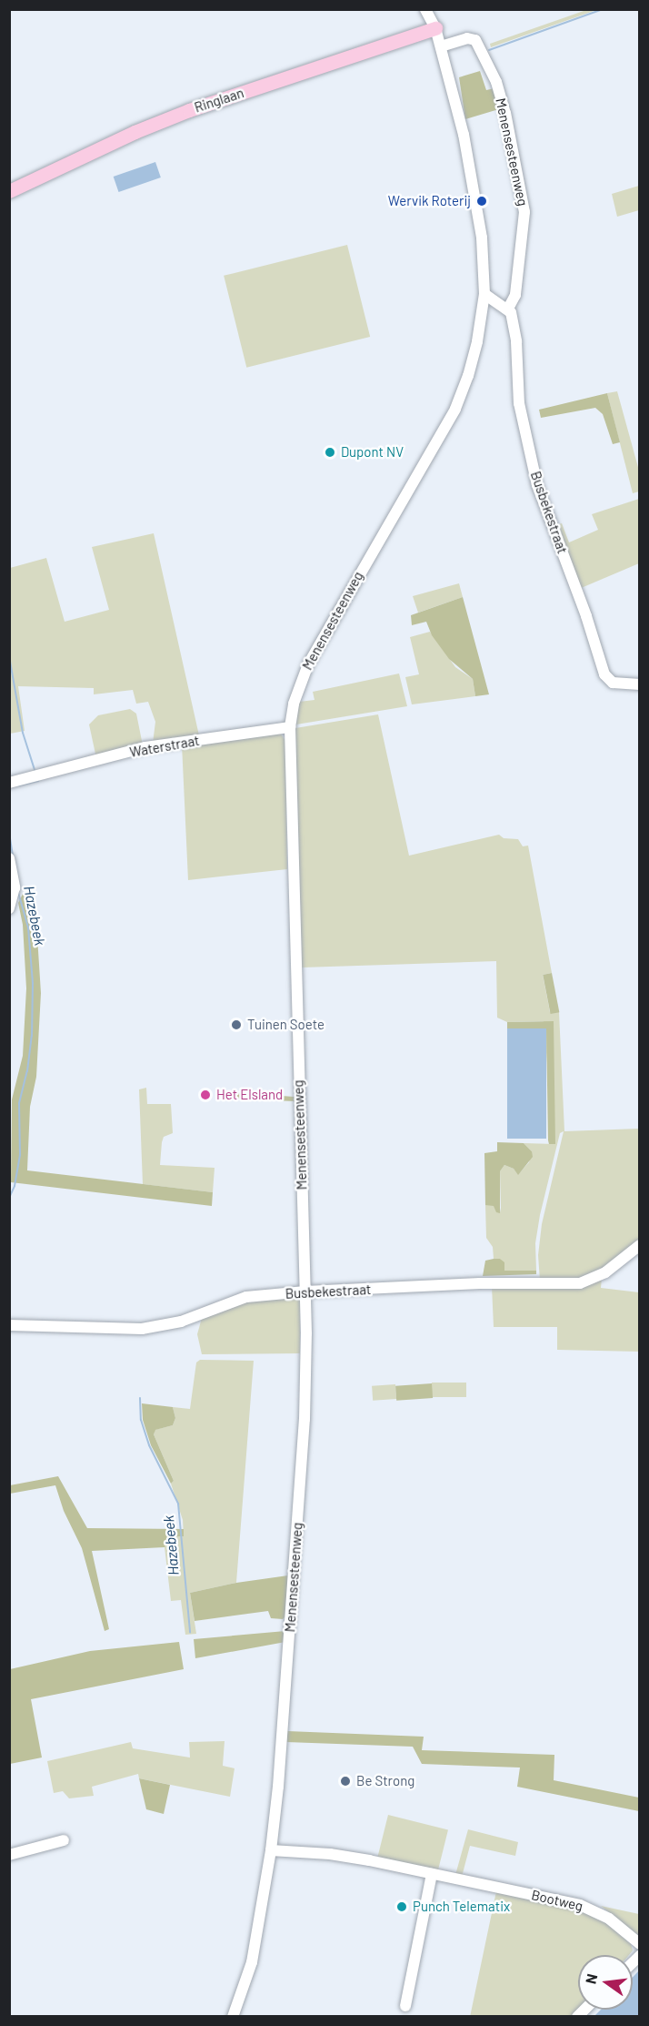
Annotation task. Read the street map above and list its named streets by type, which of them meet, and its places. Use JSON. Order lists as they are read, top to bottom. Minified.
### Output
{"streets":{"main road":["Ringlaan"],"street":["Menensesteenweg","Busbekestraat","Waterstraat","Bootweg"]},"crossings":[["Ringlaan","Menensesteenweg"],["Menensesteenweg","Busbekestraat"],["Menensesteenweg","Waterstraat"],["Menensesteenweg","Bootweg"]],"water":["Hazebeek"],"places":["Wervik Roterij","Dupont NV","Tuinen Soete","Het Elsland","Be Strong","Punch Telematix"],"north":"left"}
